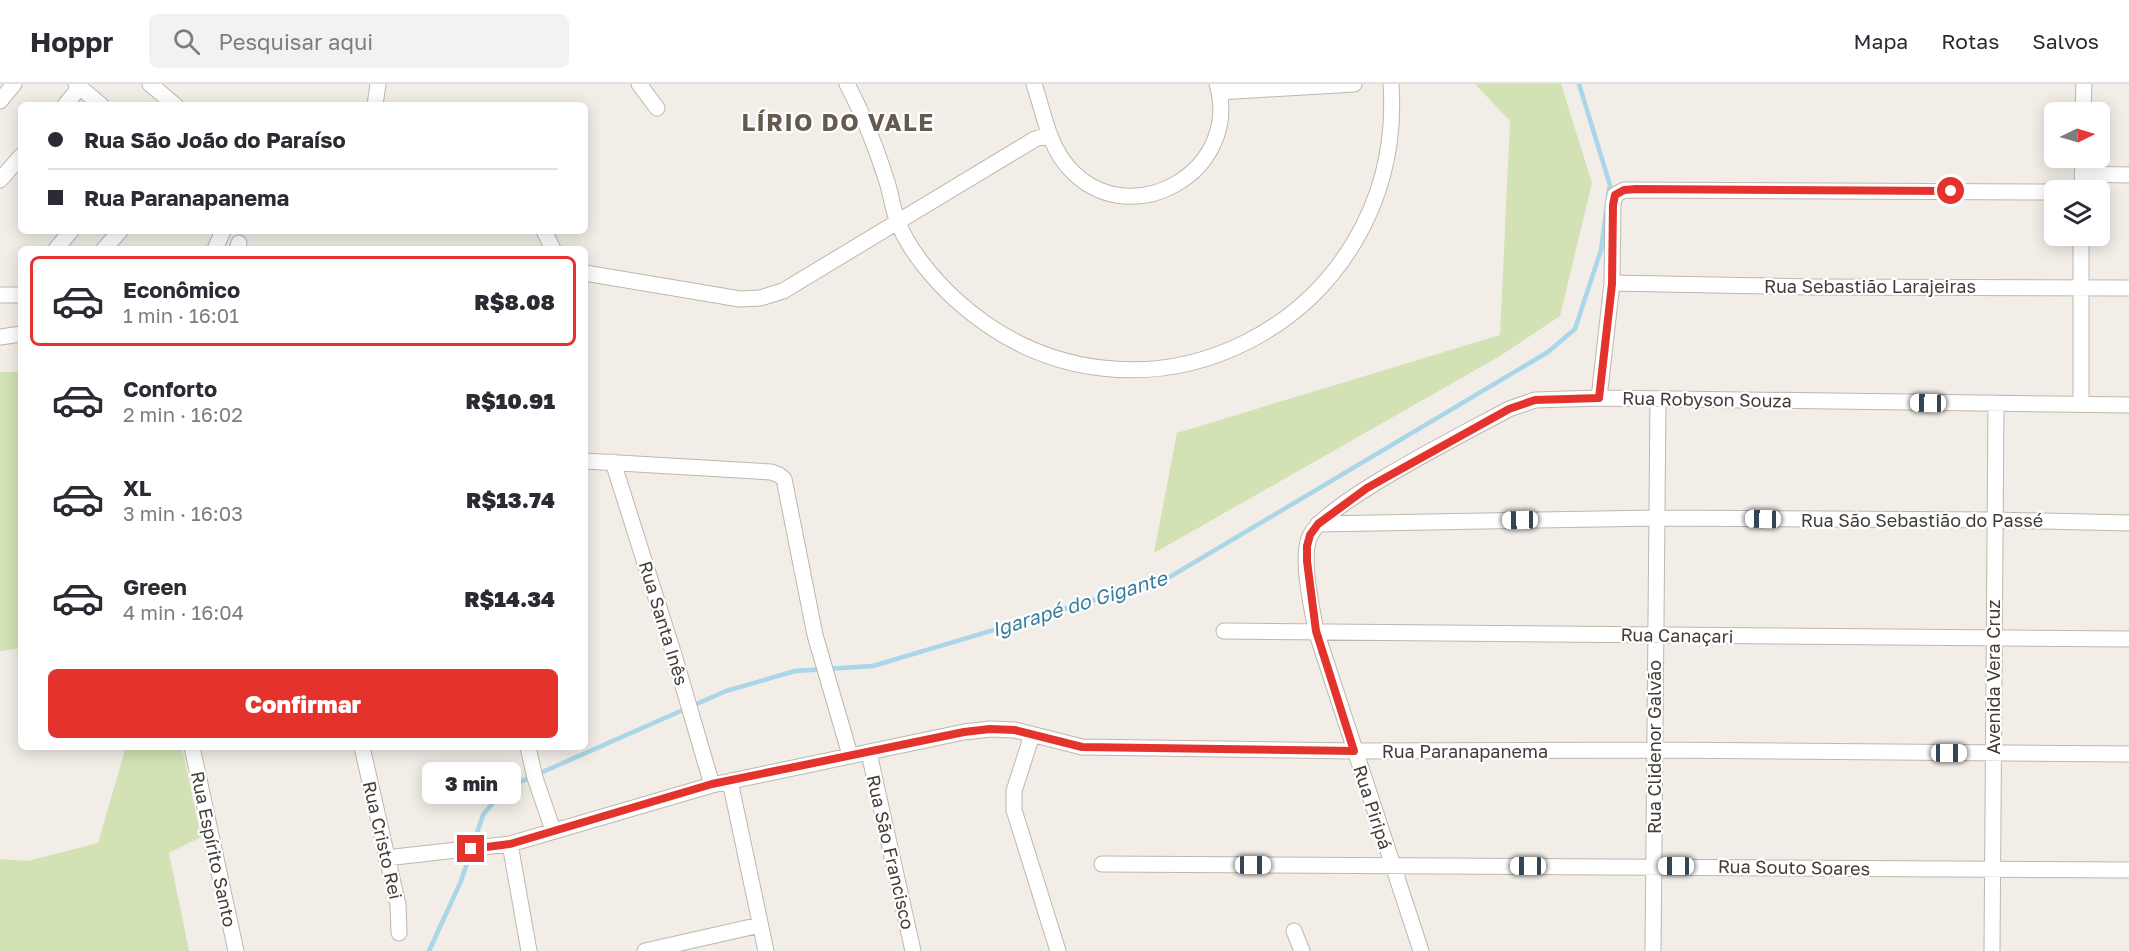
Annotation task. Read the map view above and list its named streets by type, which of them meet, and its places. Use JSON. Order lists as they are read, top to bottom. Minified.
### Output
{"streets":{"street":["Rua Sebastião Larajeiras","Rua Robyson Souza","Rua São Sebastião do Passé","Rua Santa Inês","Rua Canaçari","Avenida Vera Cruz","Rua Clidenor Galvão","Rua Paranapanema","Rua Piripá","Rua Cristo Rei","Rua Espírito Santo","Rua São Francisco","Rua Souto Soares"]},"crossings":[["Rua Robyson Souza","Rua São Sebastião do Passé"],["Rua Robyson Souza","Avenida Vera Cruz"],["Rua Robyson Souza","Rua Clidenor Galvão"],["Rua Robyson Souza","Rua Piripá"],["Rua São Sebastião do Passé","Avenida Vera Cruz"],["Rua São Sebastião do Passé","Rua Clidenor Galvão"],["Rua São Sebastião do Passé","Rua Piripá"],["Rua Santa Inês","Rua Paranapanema"],["Rua Canaçari","Avenida Vera Cruz"],["Rua Canaçari","Rua Clidenor Galvão"],["Rua Canaçari","Rua Piripá"],["Avenida Vera Cruz","Rua Paranapanema"],["Avenida Vera Cruz","Rua Souto Soares"],["Rua Clidenor Galvão","Rua Paranapanema"],["Rua Clidenor Galvão","Rua Souto Soares"],["Rua Paranapanema","Rua Piripá"],["Rua Paranapanema","Rua Cristo Rei"],["Rua Paranapanema","Rua São Francisco"],["Rua Piripá","Rua Souto Soares"]],"districts":["LÍRIO DO VALE"],"water":["Igarapé do Gigante"],"north":"right","page":{"header":"Hoppr","search":"Pesquisar aqui","nav":["Mapa","Rotas","Salvos"],"banner":["Rua São João do Paraíso","Rua Paranapanema"],"list":[{"name":"Econômico","note":"1 min · 16:01","value":"R$8.08"},{"name":"Conforto","note":"2 min · 16:02","value":"R$10.91"},{"name":"XL","note":"3 min · 16:03","value":"R$13.74"},{"name":"Green","note":"4 min · 16:04","value":"R$14.34"}],"buttons":"Confirmar","bubble":"3 min"}}
